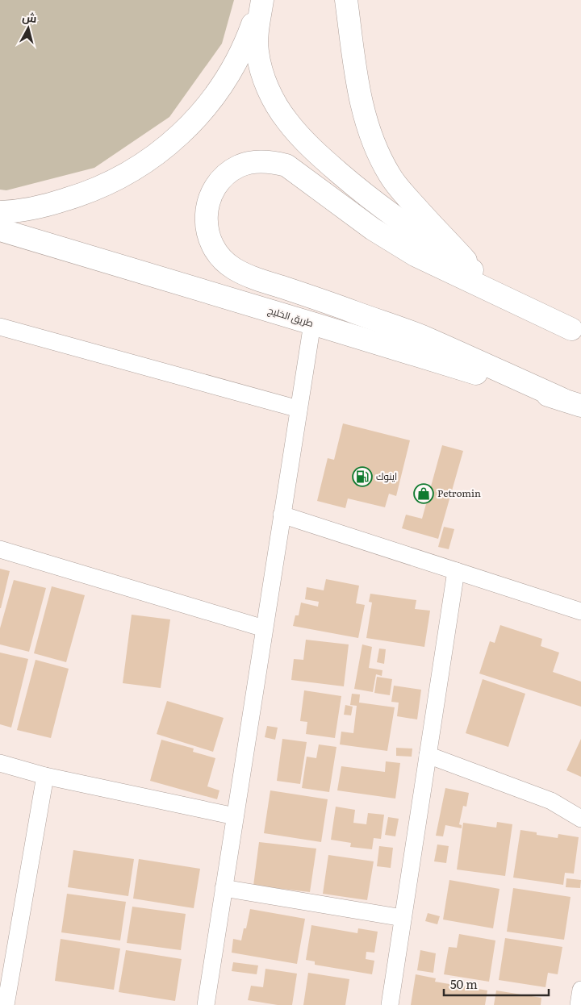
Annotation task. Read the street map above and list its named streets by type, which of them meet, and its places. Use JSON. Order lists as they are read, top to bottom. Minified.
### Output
{"streets":{"main road":["طريق الخليج"]},"places":{"fuel station":["اينوك"],"shop":["Petromin"]},"scale_bar":"50 m","north":"top"}
